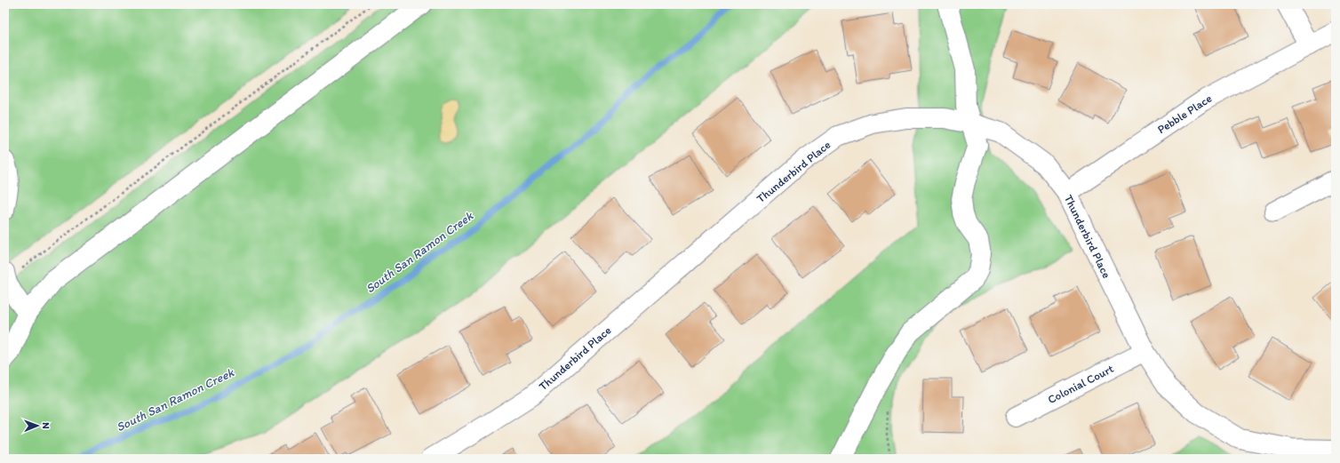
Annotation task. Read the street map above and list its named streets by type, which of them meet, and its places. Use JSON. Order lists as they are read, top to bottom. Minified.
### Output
{"streets":{"street":["Pebble Place","Thunderbird Place","Colonial Court"]},"crossings":[["Pebble Place","Thunderbird Place"],["Thunderbird Place","Colonial Court"]],"water":["South San Ramon Creek"],"north":"right"}
